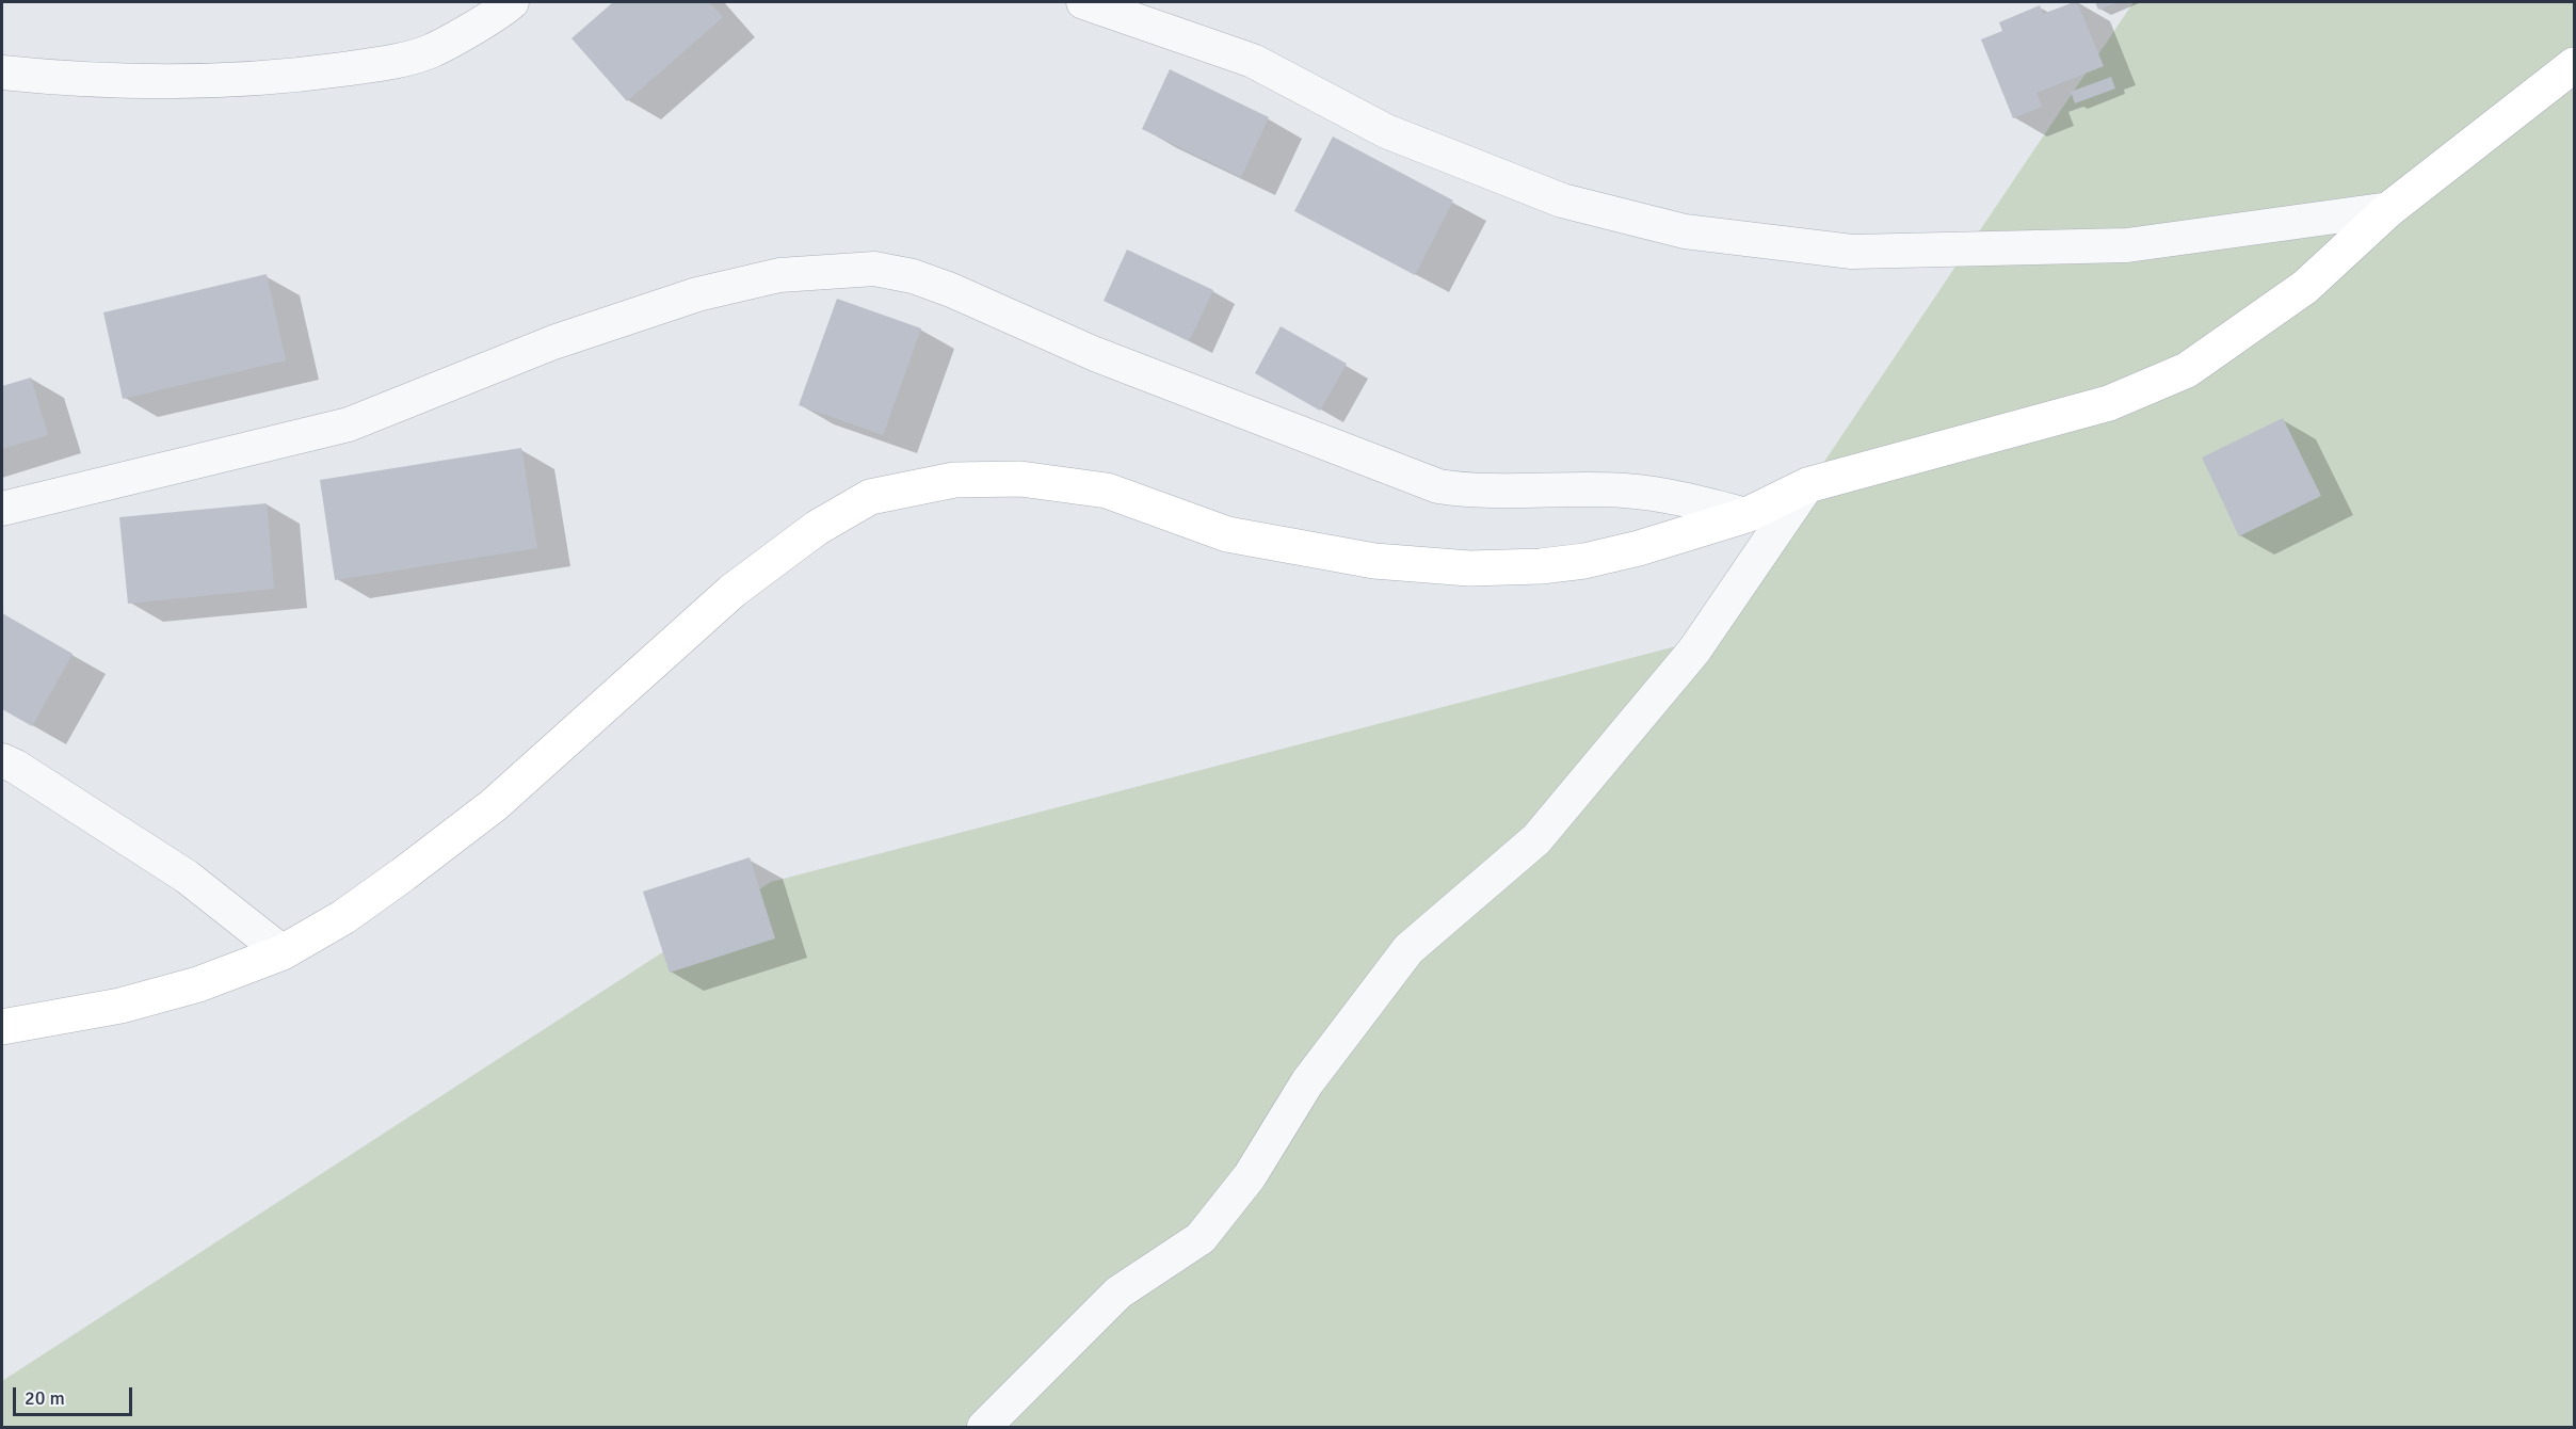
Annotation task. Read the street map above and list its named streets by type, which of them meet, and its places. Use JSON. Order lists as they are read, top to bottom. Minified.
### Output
{"scale_bar":"20 m"}
